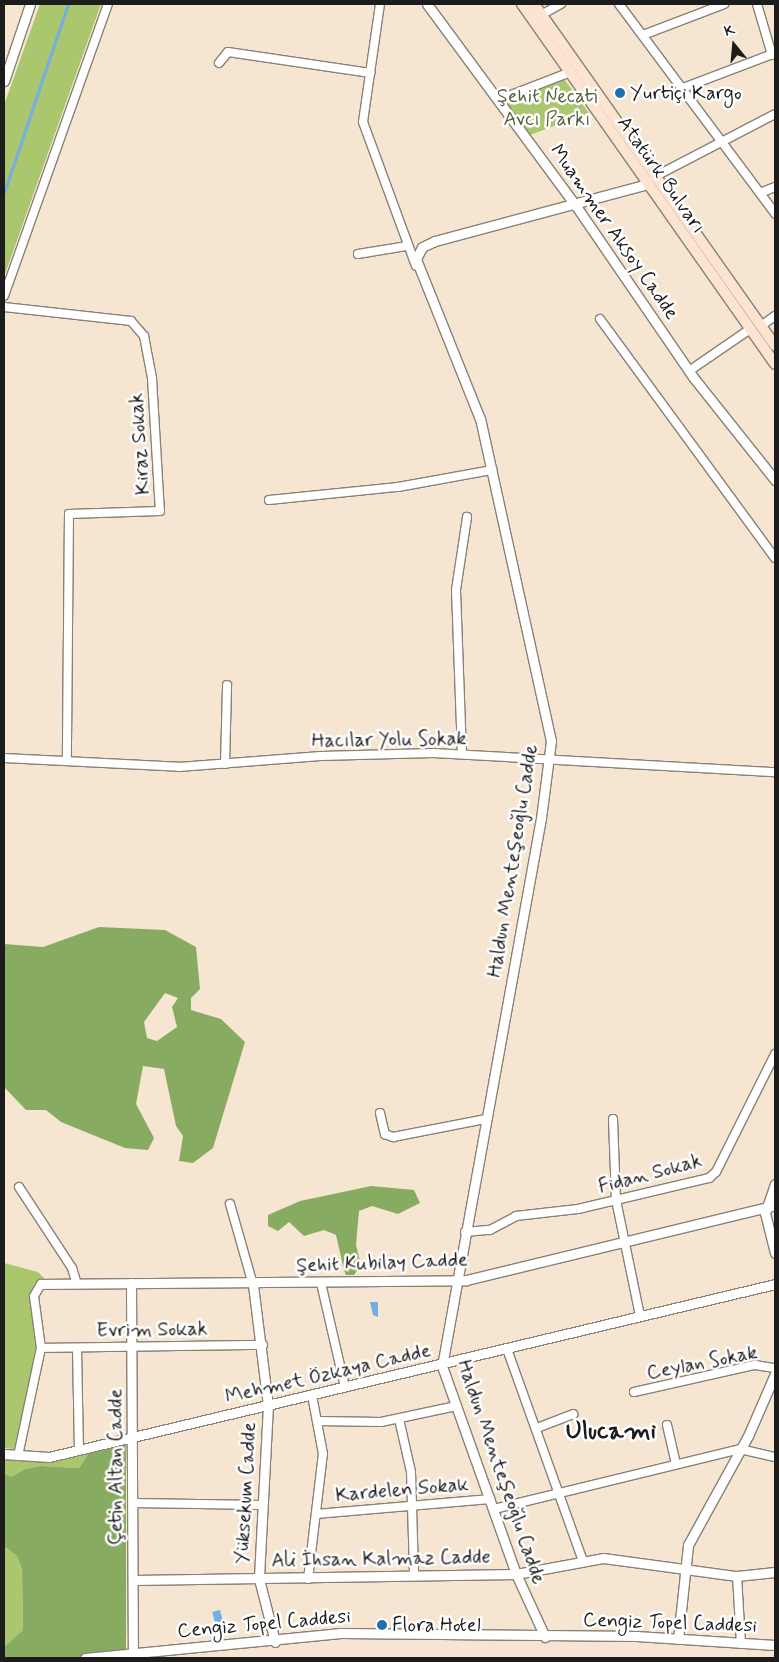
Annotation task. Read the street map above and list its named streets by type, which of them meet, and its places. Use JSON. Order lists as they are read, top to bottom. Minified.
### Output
{"streets":{"main road":["Atatürk Bulvarı"],"street":["Muammer Aksoy Cadde","Kiraz Sokak","Hacılar Yolu Sokak","Haldun Menteşeoğlu Cadde","Fidan Sokak","Şehit Kubilay Cadde","Evrim Sokak","Ceylan Sokak","Mehmet Özkaya Cadde","Çetin Altan Cadde","Kardelen Sokak","Yüksekum Cadde","Ali İhsan Kalmaz Cadde","Cengiz Topel Caddesi"]},"crossings":[["Kiraz Sokak","Hacılar Yolu Sokak"],["Hacılar Yolu Sokak","Haldun Menteşeoğlu Cadde"],["Haldun Menteşeoğlu Cadde","Fidan Sokak"],["Haldun Menteşeoğlu Cadde","Şehit Kubilay Cadde"],["Haldun Menteşeoğlu Cadde","Mehmet Özkaya Cadde"],["Haldun Menteşeoğlu Cadde","Kardelen Sokak"],["Haldun Menteşeoğlu Cadde","Ali İhsan Kalmaz Cadde"],["Haldun Menteşeoğlu Cadde","Cengiz Topel Caddesi"],["Şehit Kubilay Cadde","Çetin Altan Cadde"],["Şehit Kubilay Cadde","Yüksekum Cadde"],["Evrim Sokak","Çetin Altan Cadde"],["Evrim Sokak","Yüksekum Cadde"],["Mehmet Özkaya Cadde","Çetin Altan Cadde"],["Mehmet Özkaya Cadde","Yüksekum Cadde"],["Çetin Altan Cadde","Ali İhsan Kalmaz Cadde"],["Çetin Altan Cadde","Cengiz Topel Caddesi"],["Yüksekum Cadde","Ali İhsan Kalmaz Cadde"],["Yüksekum Cadde","Cengiz Topel Caddesi"]],"districts":["Ulucami"],"parks":["Şehit Necati Avcı Parkı"],"places":["Yurtiçi Kargo","Flora Hotel"],"north":"top"}
